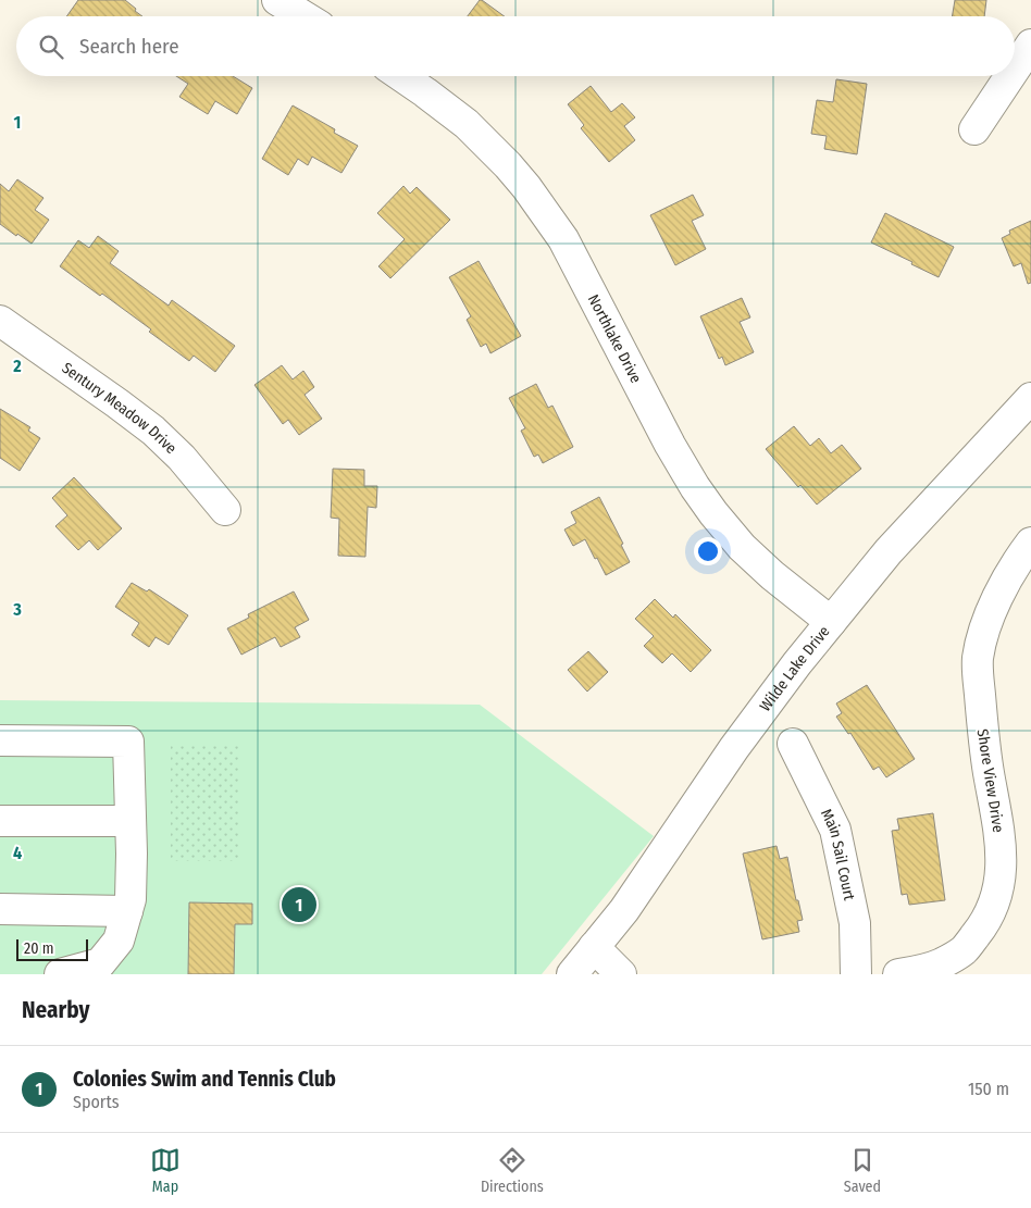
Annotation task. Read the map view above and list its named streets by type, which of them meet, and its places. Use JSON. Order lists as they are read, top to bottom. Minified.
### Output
{"streets":{"street":["Northlake Drive","Sentury Meadow Drive","Wilde Lake Drive","Shore View Drive","Main Sail Court"]},"crossings":[["Northlake Drive","Wilde Lake Drive"]],"scale_bar":"20 m","page":{"search":"Search here","pins":"1","scale":"20 m","heading":"Nearby","list":[{"mark":"1","name":"Colonies Swim and Tennis Club","note":"Sports","value":"150 m"}],"nav":["Map","Directions","Saved"]},"grid":{"rows":["1","2","3","4"]}}
